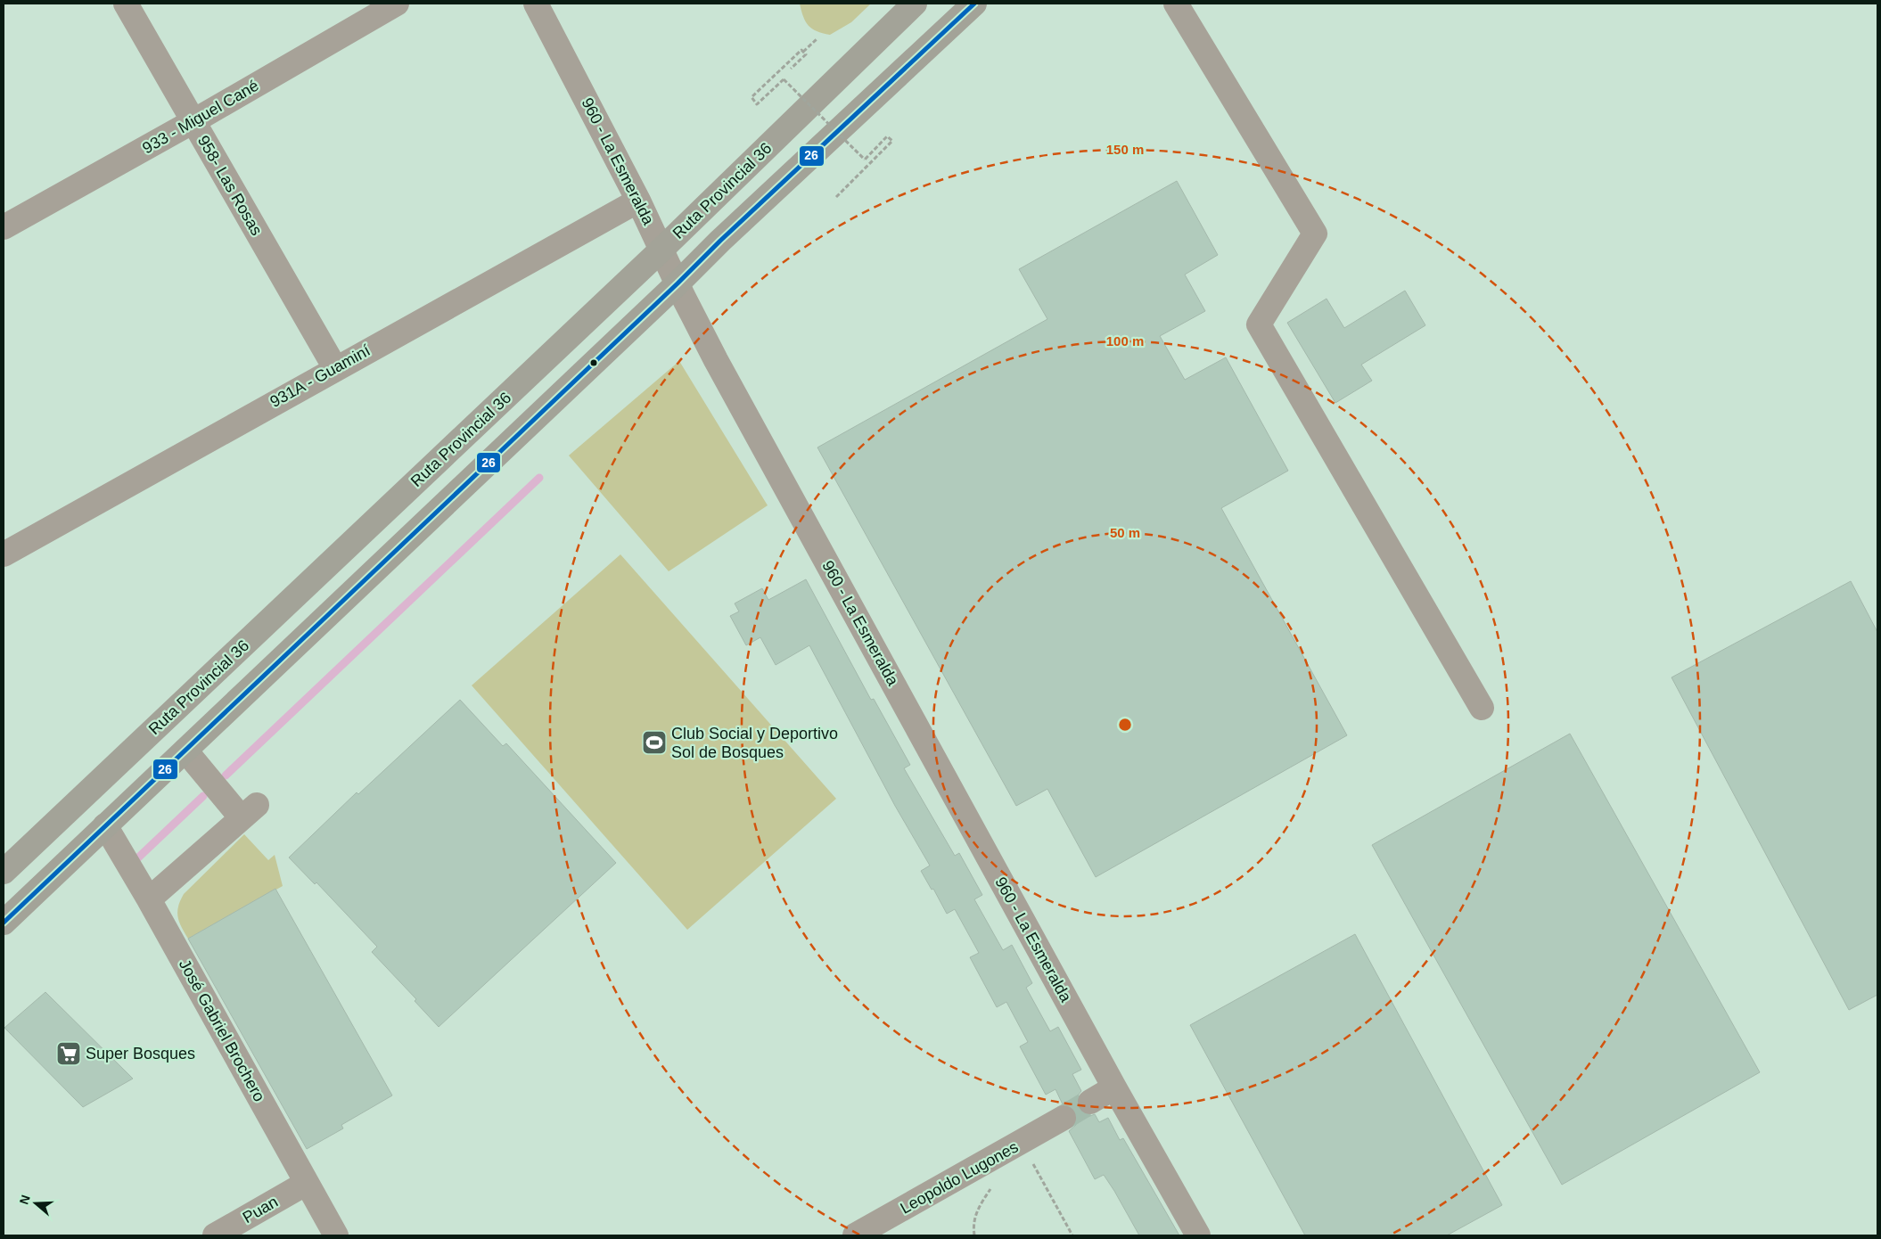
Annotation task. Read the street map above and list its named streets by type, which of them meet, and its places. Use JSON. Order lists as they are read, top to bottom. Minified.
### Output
{"streets":{"main road":["Ruta Provincial 36"],"street":["933 - Miguel Cané","960 - La Esmeralda","958- Las Rosas","931A - Guaminí","José Gabriel Brochero","Leopoldo Lugones","Puan"]},"crossings":[["933 - Miguel Cané","958- Las Rosas"],["960 - La Esmeralda","Ruta Provincial 36"],["960 - La Esmeralda","931A - Guaminí"],["958- Las Rosas","931A - Guaminí"],["José Gabriel Brochero","Puan"]],"places":{"sports":["Club Social y Deportivo Sol de Bosques"],"supermarket":["Super Bosques"]},"lines":["transit line 26"],"north":"left","rings":["150 m","100 m","50 m"]}
